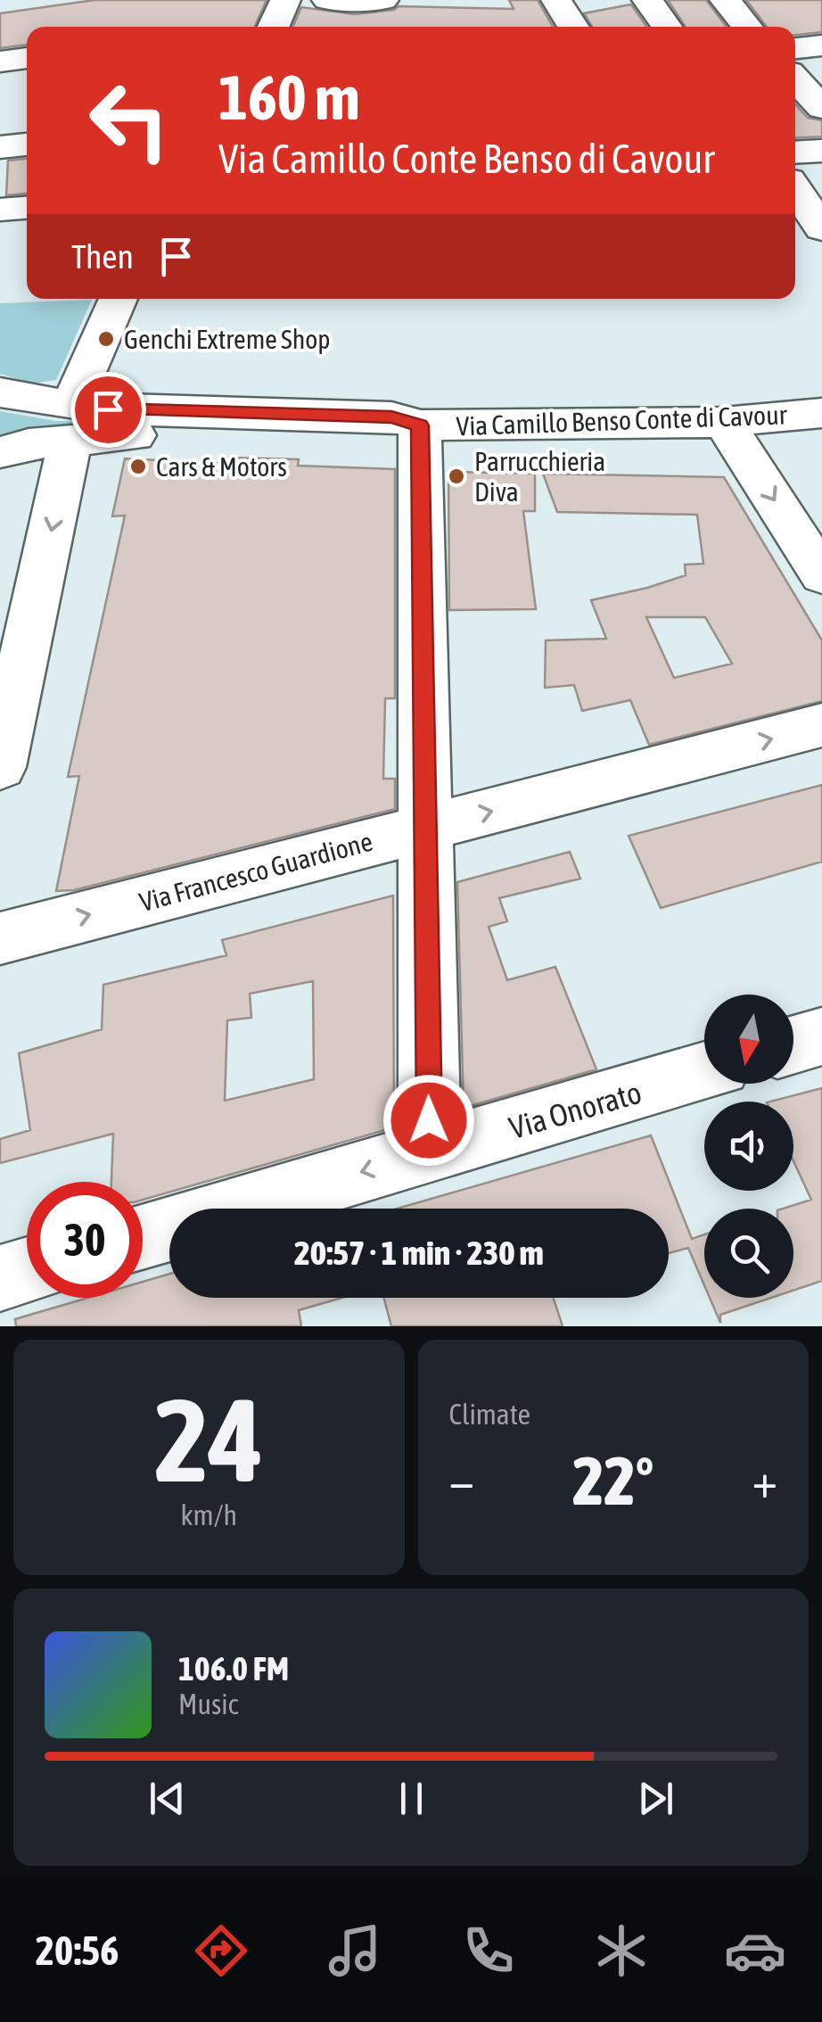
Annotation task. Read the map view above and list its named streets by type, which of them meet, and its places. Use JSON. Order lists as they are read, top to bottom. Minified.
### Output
{"streets":{"street":["Via Camillo Benso Conte di Cavour","Via Francesco Guardione","Via Onorato"]},"one_way":["Via Francesco Guardione","Via Onorato"],"places":["Genchi Extreme Shop","Cars & Motors","Parrucchieria Diva"],"north":"bottom","page":{"turn":["160 m","Via Camillo Conte Benso di Cavour"],"then":"Then","limit":"30","trip":"20:57 · 1 min · 230 m","tile":[["24","km/h"],"Climate"],"heat":["−","22°","+"],"song":["106.0 FM","Music"],"tabs":"20:56"}}
